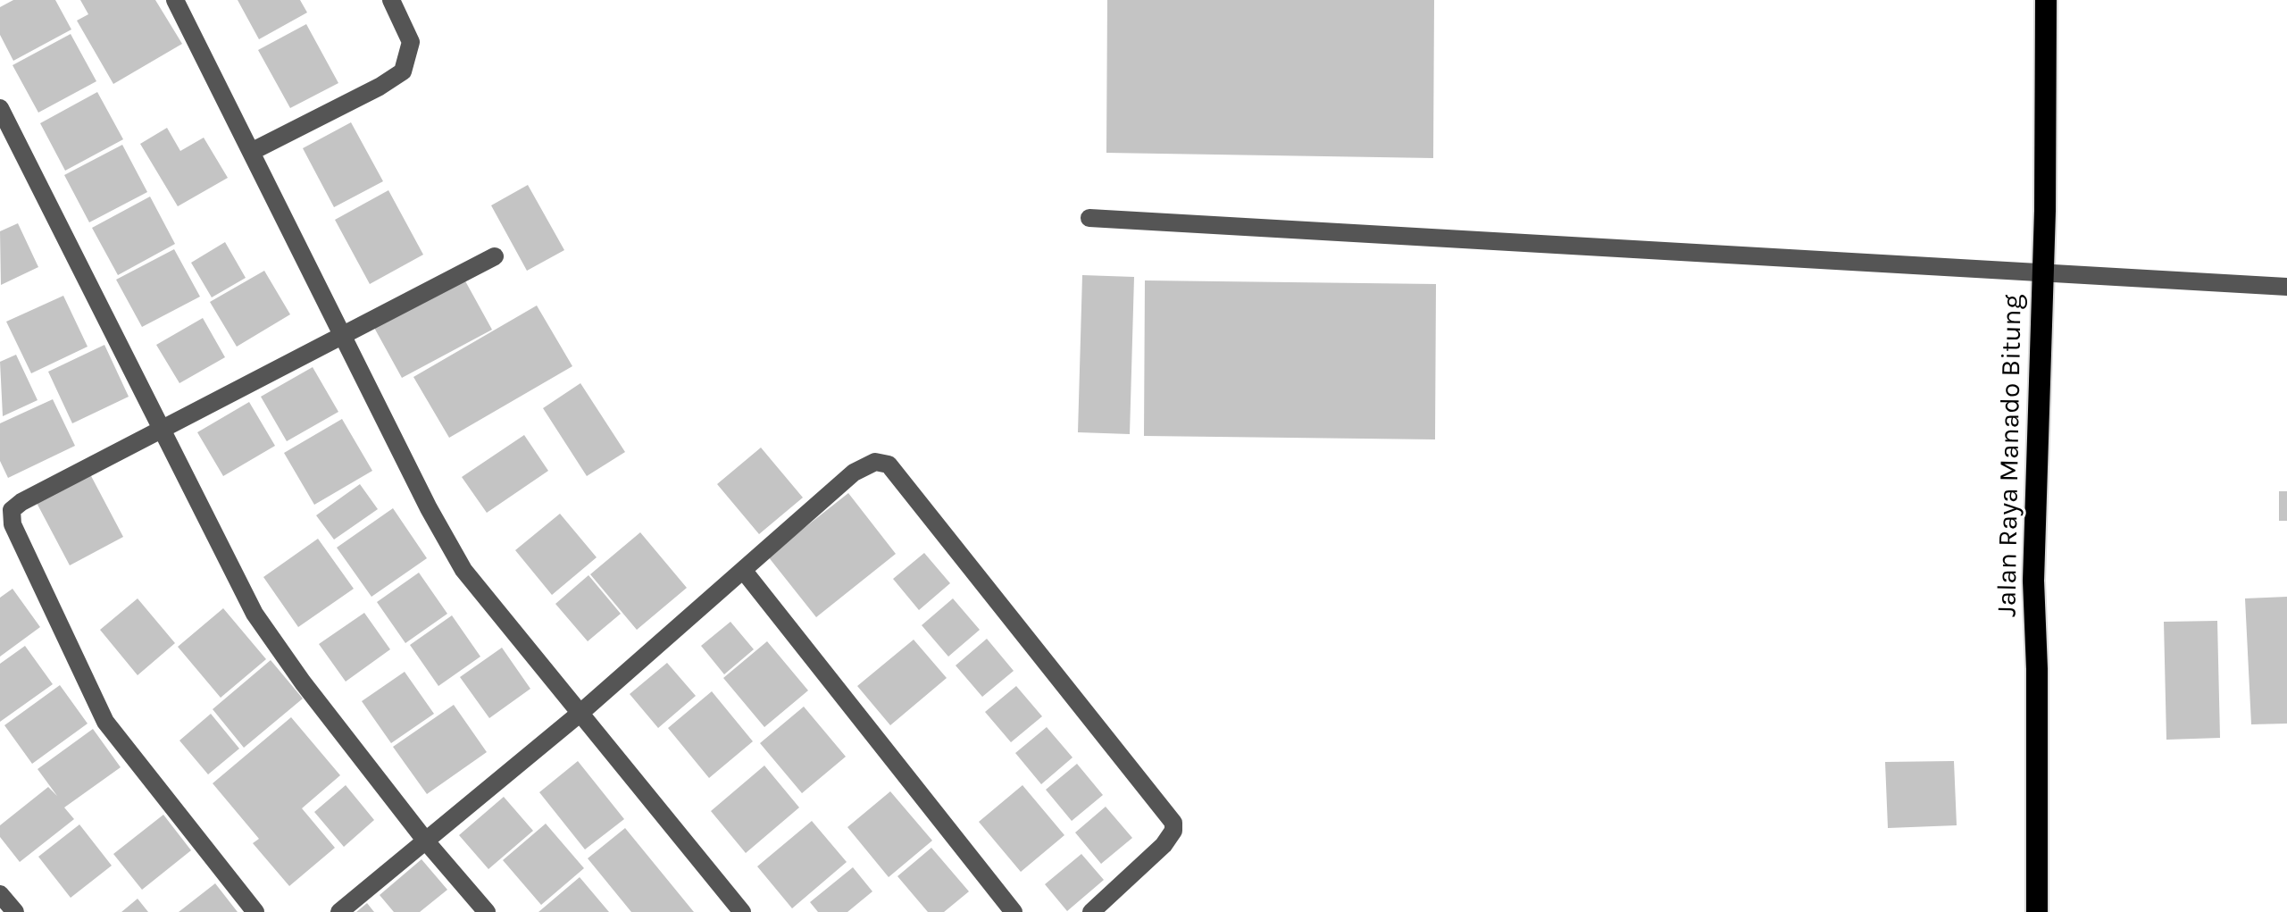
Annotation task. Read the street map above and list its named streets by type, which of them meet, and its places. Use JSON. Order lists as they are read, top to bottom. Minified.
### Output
{"streets":{"highway":["Jalan Raya Manado Bitung"]}}
